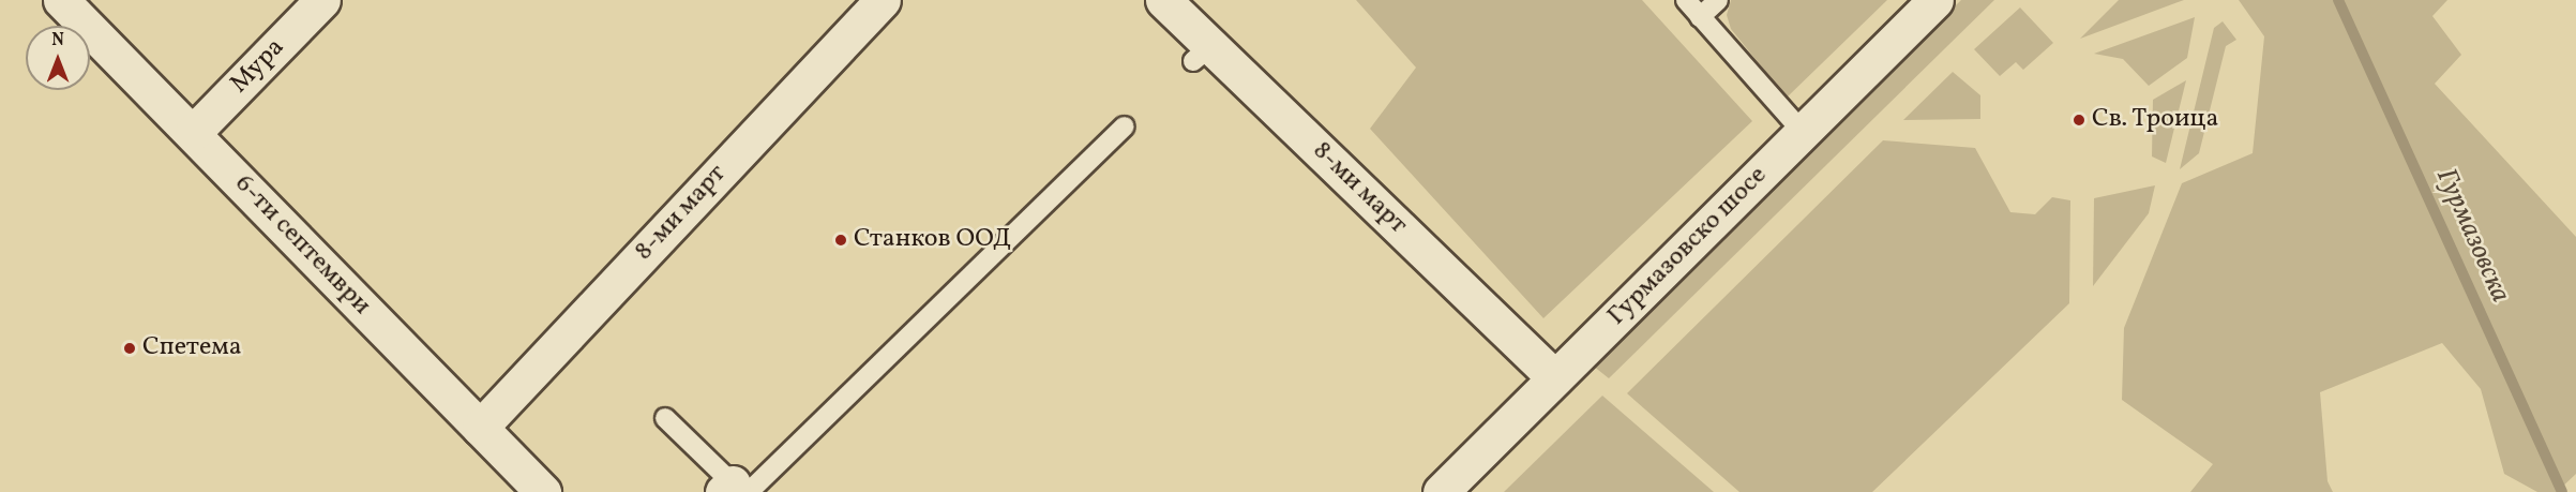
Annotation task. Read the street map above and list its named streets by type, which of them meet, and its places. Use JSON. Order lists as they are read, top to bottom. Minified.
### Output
{"streets":{"street":["Мура","8-ми март","6-ти септември","Гурмазовско шосе"]},"crossings":[["Мура","6-ти септември"],["8-ми март","6-ти септември"],["8-ми март","Гурмазовско шосе"]],"water":["Гурмазовска"],"places":["Св. Троица","Станков ООД","Спетема"],"north":"top"}
